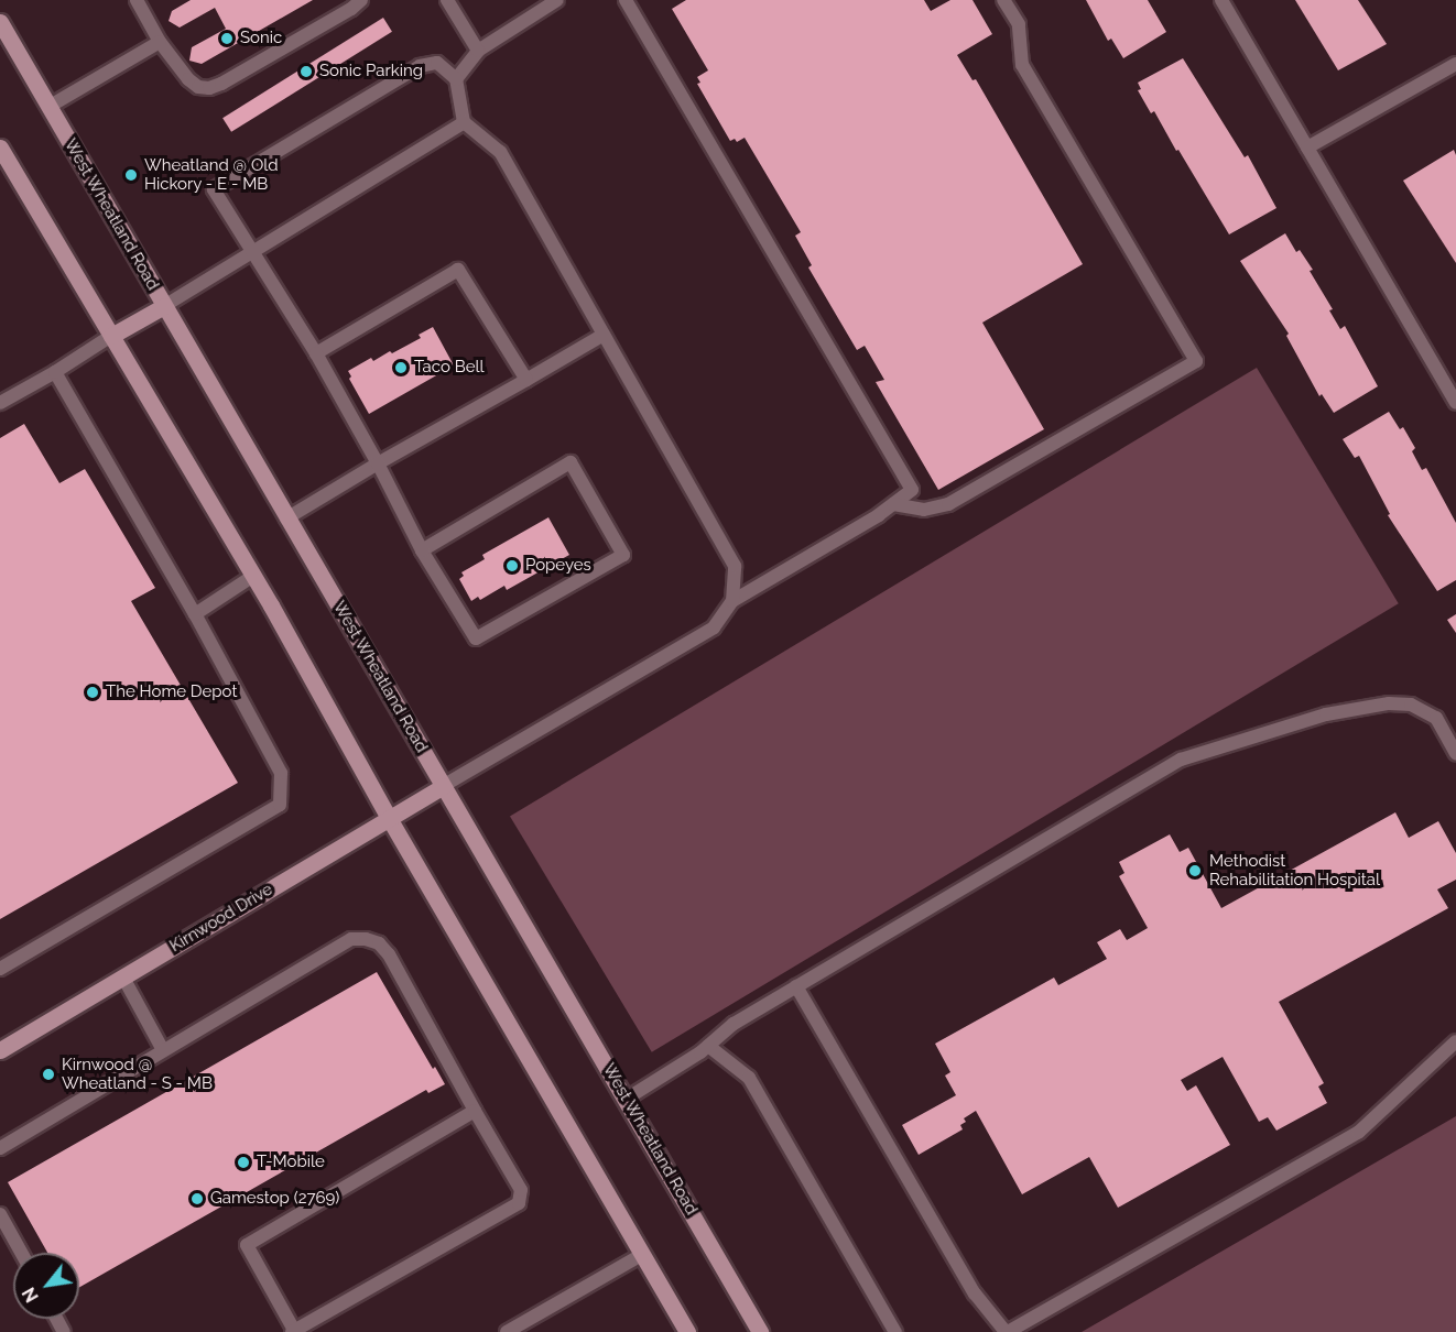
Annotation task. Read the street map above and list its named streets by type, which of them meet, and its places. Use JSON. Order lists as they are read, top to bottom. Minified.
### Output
{"streets":{"main road":["West Wheatland Road","Kirnwood Drive"]},"crossings":[["West Wheatland Road","Kirnwood Drive"]],"places":["Sonic","Sonic Parking","Wheatland @ Old Hickory - E - MB","Taco Bell","Popeyes","The Home Depot","Methodist Rehabilitation Hospital","Kirnwood @ Wheatland - S - MB","T-Mobile","Gamestop (2769)"],"north":"bottom left"}
